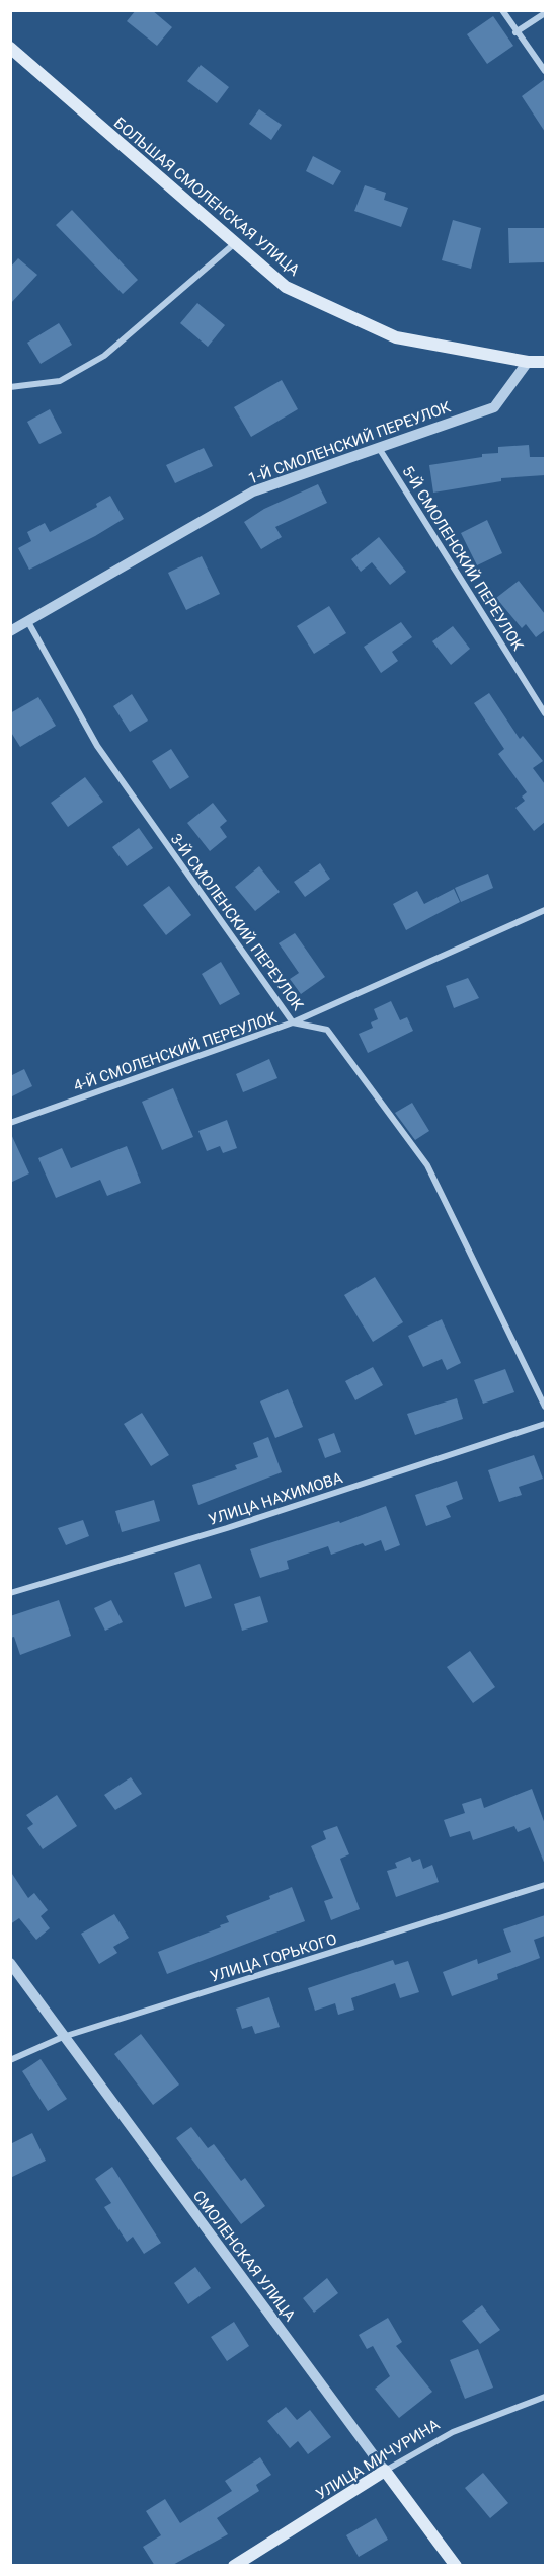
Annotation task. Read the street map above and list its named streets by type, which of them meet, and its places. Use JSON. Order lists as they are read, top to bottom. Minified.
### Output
{"streets":{"main road":["БОЛЬШАЯ СМОЛЕНСКАЯ УЛИЦА","СМОЛЕНСКАЯ УЛИЦА","УЛИЦА МИЧУРИНА"],"street":["1-Й СМОЛЕНСКИЙ ПЕРЕУЛОК","5-Й СМОЛЕНСКИЙ ПЕРЕУЛОК","3-Й СМОЛЕНСКИЙ ПЕРЕУЛОК","4-Й СМОЛЕНСКИЙ ПЕРЕУЛОК","УЛИЦА НАХИМОВА","УЛИЦА ГОРЬКОГО"]},"crossings":[["БОЛЬШАЯ СМОЛЕНСКАЯ УЛИЦА","1-Й СМОЛЕНСКИЙ ПЕРЕУЛОК"],["1-Й СМОЛЕНСКИЙ ПЕРЕУЛОК","5-Й СМОЛЕНСКИЙ ПЕРЕУЛОК"],["1-Й СМОЛЕНСКИЙ ПЕРЕУЛОК","3-Й СМОЛЕНСКИЙ ПЕРЕУЛОК"],["3-Й СМОЛЕНСКИЙ ПЕРЕУЛОК","4-Й СМОЛЕНСКИЙ ПЕРЕУЛОК"],["УЛИЦА ГОРЬКОГО","СМОЛЕНСКАЯ УЛИЦА"],["СМОЛЕНСКАЯ УЛИЦА","УЛИЦА МИЧУРИНА"]]}
